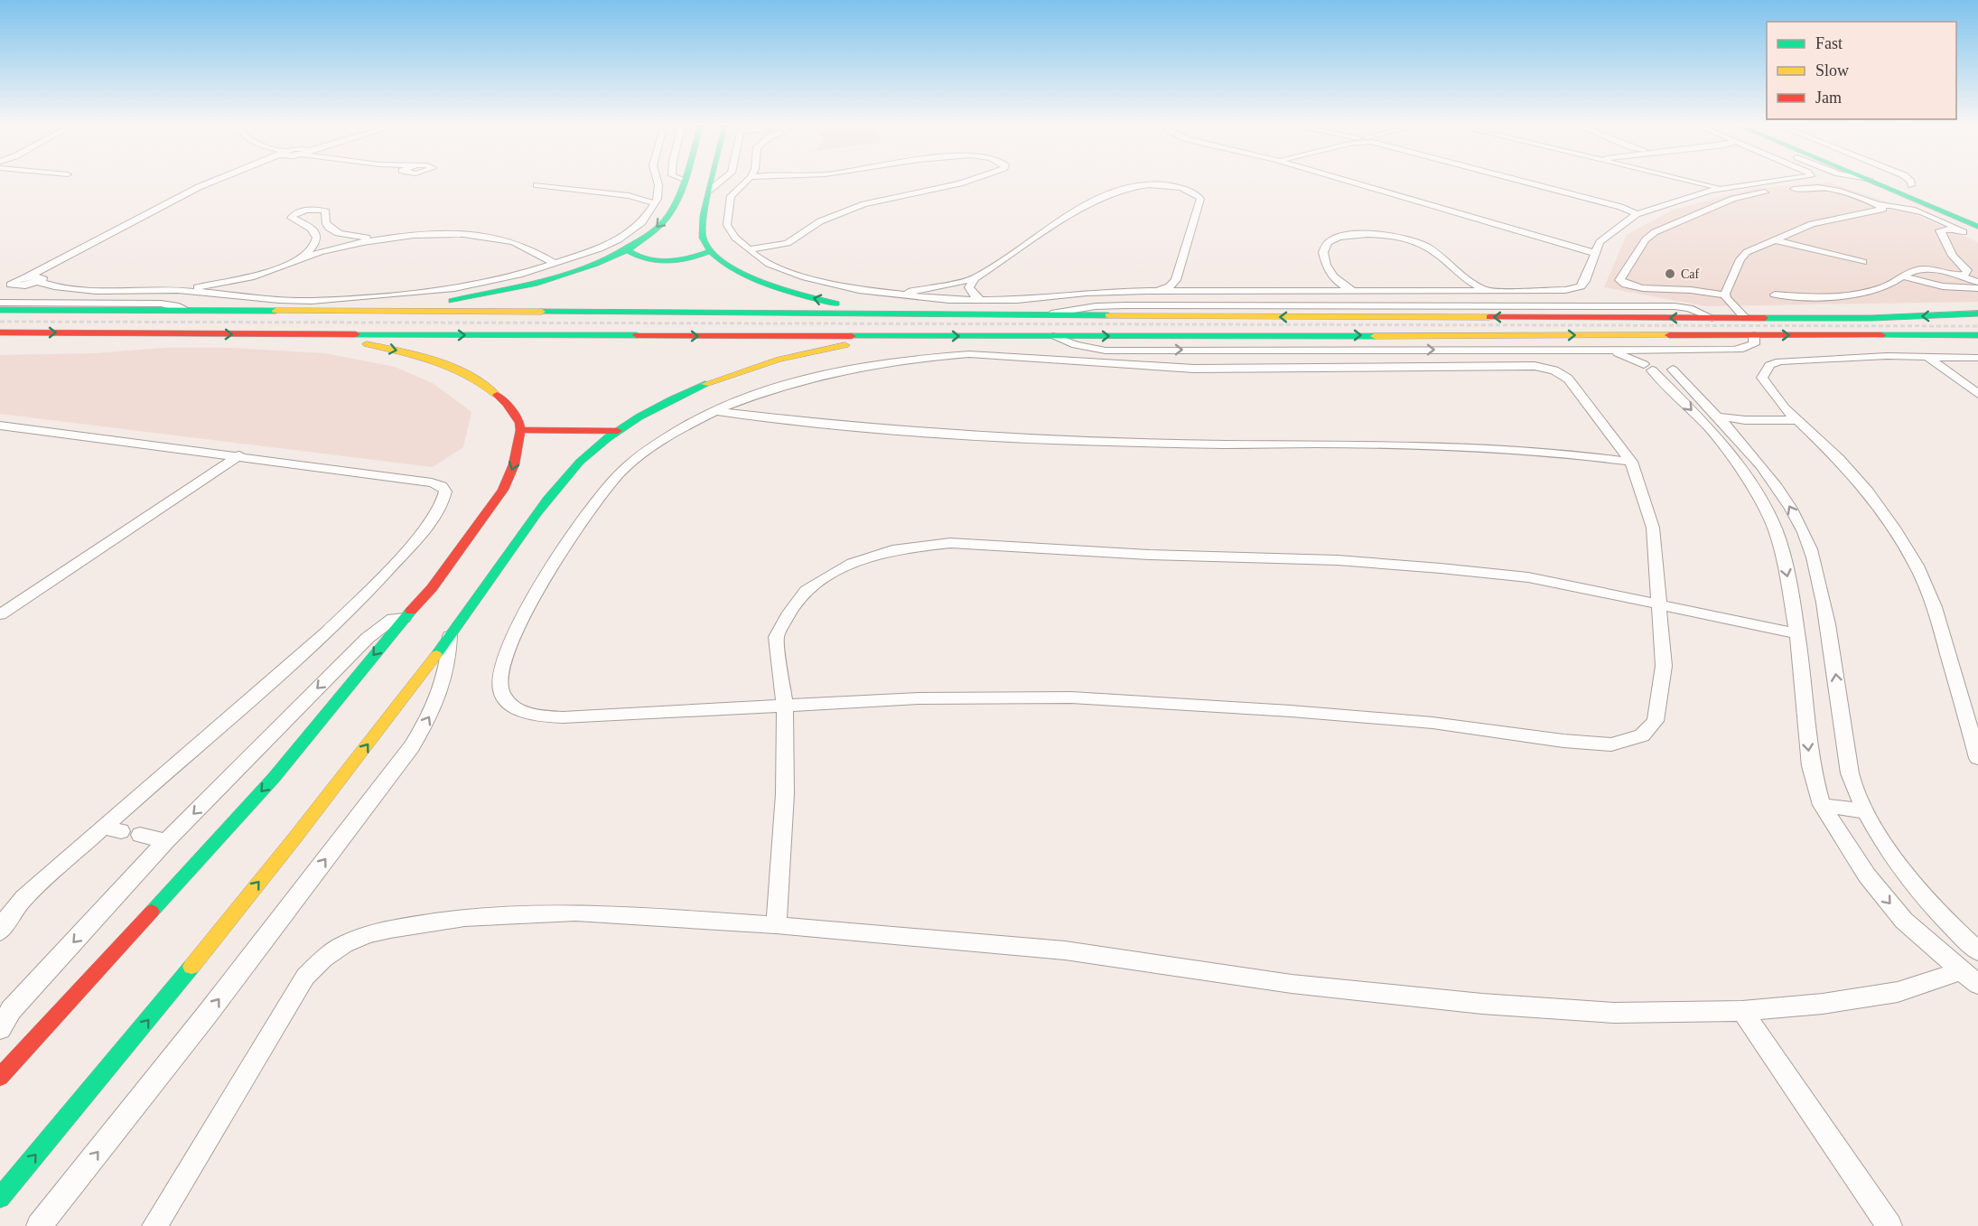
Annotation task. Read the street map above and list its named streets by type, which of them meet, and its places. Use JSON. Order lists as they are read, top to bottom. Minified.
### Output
{"places":["Caf"],"legend":["Fast","Slow","Jam"]}
